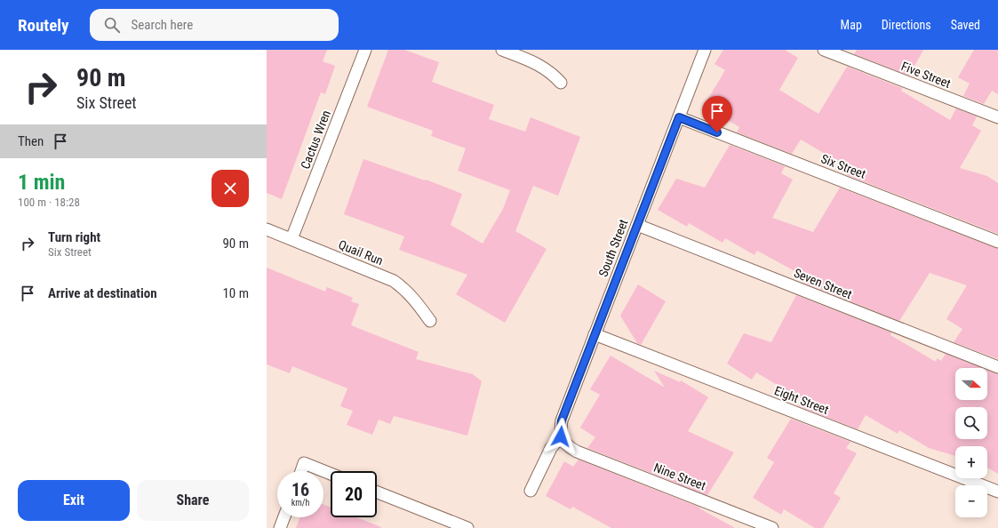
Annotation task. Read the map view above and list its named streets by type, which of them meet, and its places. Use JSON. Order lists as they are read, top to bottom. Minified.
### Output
{"streets":{"lane":["Five Street","Cactus Wren","Six Street","South Street","Quail Run","Seven Street","Eight Street","Nine Street"]},"crossings":[["Cactus Wren","Quail Run"],["Six Street","South Street"],["South Street","Seven Street"],["South Street","Eight Street"],["South Street","Nine Street"]],"north":"right","page":{"header":"Routely","search":"Search here","nav":["Map","Directions","Saved"],"turn":["90 m","Six Street"],"then":"Then","heading":["1 min","100 m · 18:28"],"list":[{"name":"Turn right","note":"Six Street","value":"90 m"},{"name":"Arrive at destination","value":"10 m"}],"map_buttons":["+","−"],"speed":"16 km/h","limit":"20","buttons":["Exit","Share"]}}
